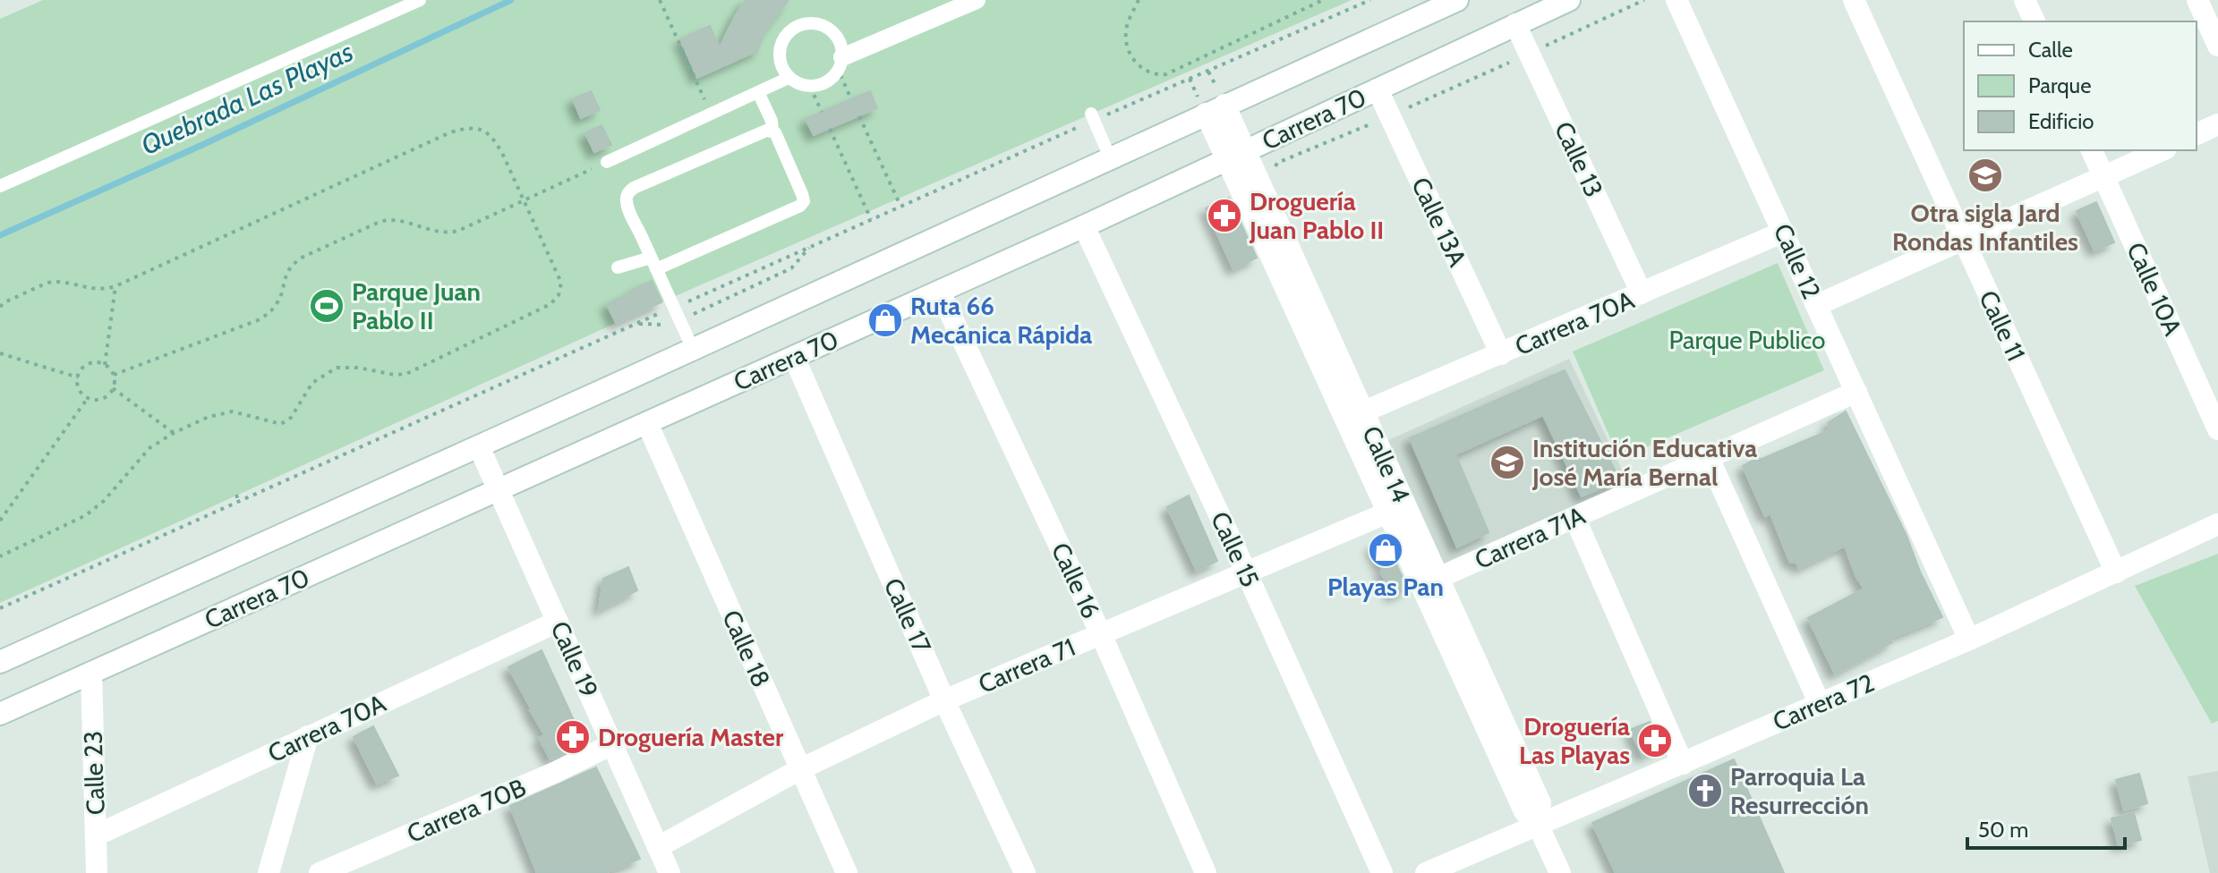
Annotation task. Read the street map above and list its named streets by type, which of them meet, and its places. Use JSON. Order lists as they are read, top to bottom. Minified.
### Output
{"streets":{"street":["Carrera 70","Calle 13","Calle 13A","Calle 12","Calle 10A","Carrera 70A","Calle 11","Calle 14","Carrera 71A","Calle 15","Calle 16","Calle 17","Calle 18","Calle 19","Carrera 71","Carrera 72","Calle 23","Carrera 70B"]},"crossings":[["Carrera 70","Calle 13"],["Carrera 70","Calle 13A"],["Carrera 70","Calle 14"],["Carrera 70","Calle 15"],["Carrera 70","Calle 16"],["Carrera 70","Calle 17"],["Carrera 70","Calle 18"],["Carrera 70","Calle 19"],["Carrera 70","Calle 23"],["Calle 13","Carrera 70A"],["Calle 13A","Carrera 70A"],["Calle 12","Carrera 70A"],["Calle 12","Carrera 71A"],["Calle 12","Carrera 72"],["Carrera 70A","Calle 14"],["Carrera 70A","Calle 19"],["Carrera 70A","Calle 23"],["Calle 11","Carrera 72"],["Calle 14","Carrera 71A"],["Calle 14","Carrera 71"],["Calle 14","Carrera 72"],["Calle 15","Carrera 71"],["Calle 16","Carrera 71"],["Calle 17","Carrera 71"],["Calle 18","Carrera 71"],["Calle 19","Carrera 71"],["Calle 19","Carrera 70B"]],"water":["Quebrada Las Playas"],"parks":["Parque Publico"],"places":{"school or university":["Otra sigla Jard Rondas Infantiles","Institución Educativa José María Bernal"],"pharmacy":["Droguería Juan Pablo II","Droguería Master","Droguería Las Playas"],"sports":["Parque Juan Pablo II"],"shop":["Ruta 66 Mecánica Rápida","Playas Pan"],"church":["Parroquia La Resurrección"]},"legend":["Calle","Parque","Edificio"],"scale_bar":"50 m"}
